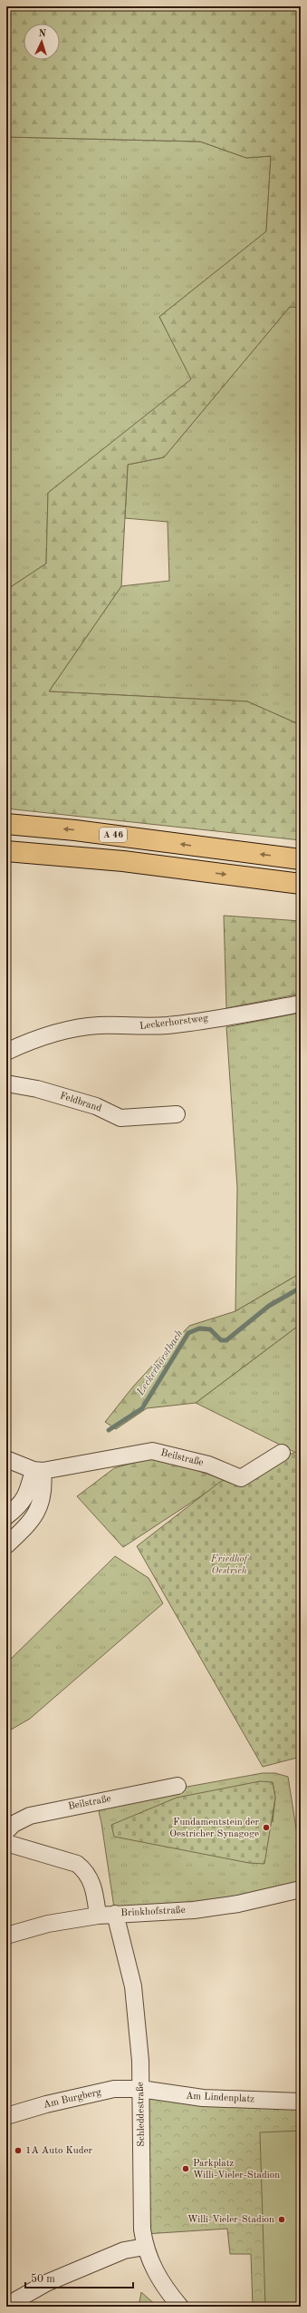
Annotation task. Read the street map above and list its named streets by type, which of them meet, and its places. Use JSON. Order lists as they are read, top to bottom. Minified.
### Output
{"streets":{"highway":["A 46"],"street":["Leckerhorstweg","Feldbrand","Beilstraße","Brinkhofstraße","Am Lindenplatz","Am Burgberg","Schleddestraße"]},"crossings":[["Brinkhofstraße","Schleddestraße"],["Am Lindenplatz","Am Burgberg"],["Am Lindenplatz","Schleddestraße"],["Am Burgberg","Schleddestraße"]],"water":["Leckerhorstbach"],"parks":["Friedhof Oestrich"],"places":["Fundamentstein der Oestricher Synagoge","1A Auto Kuder","Parkplatz Willi-Vieler-Stadion","Willi-Vieler-Stadion"],"scale_bar":"50 m","north":"top"}
